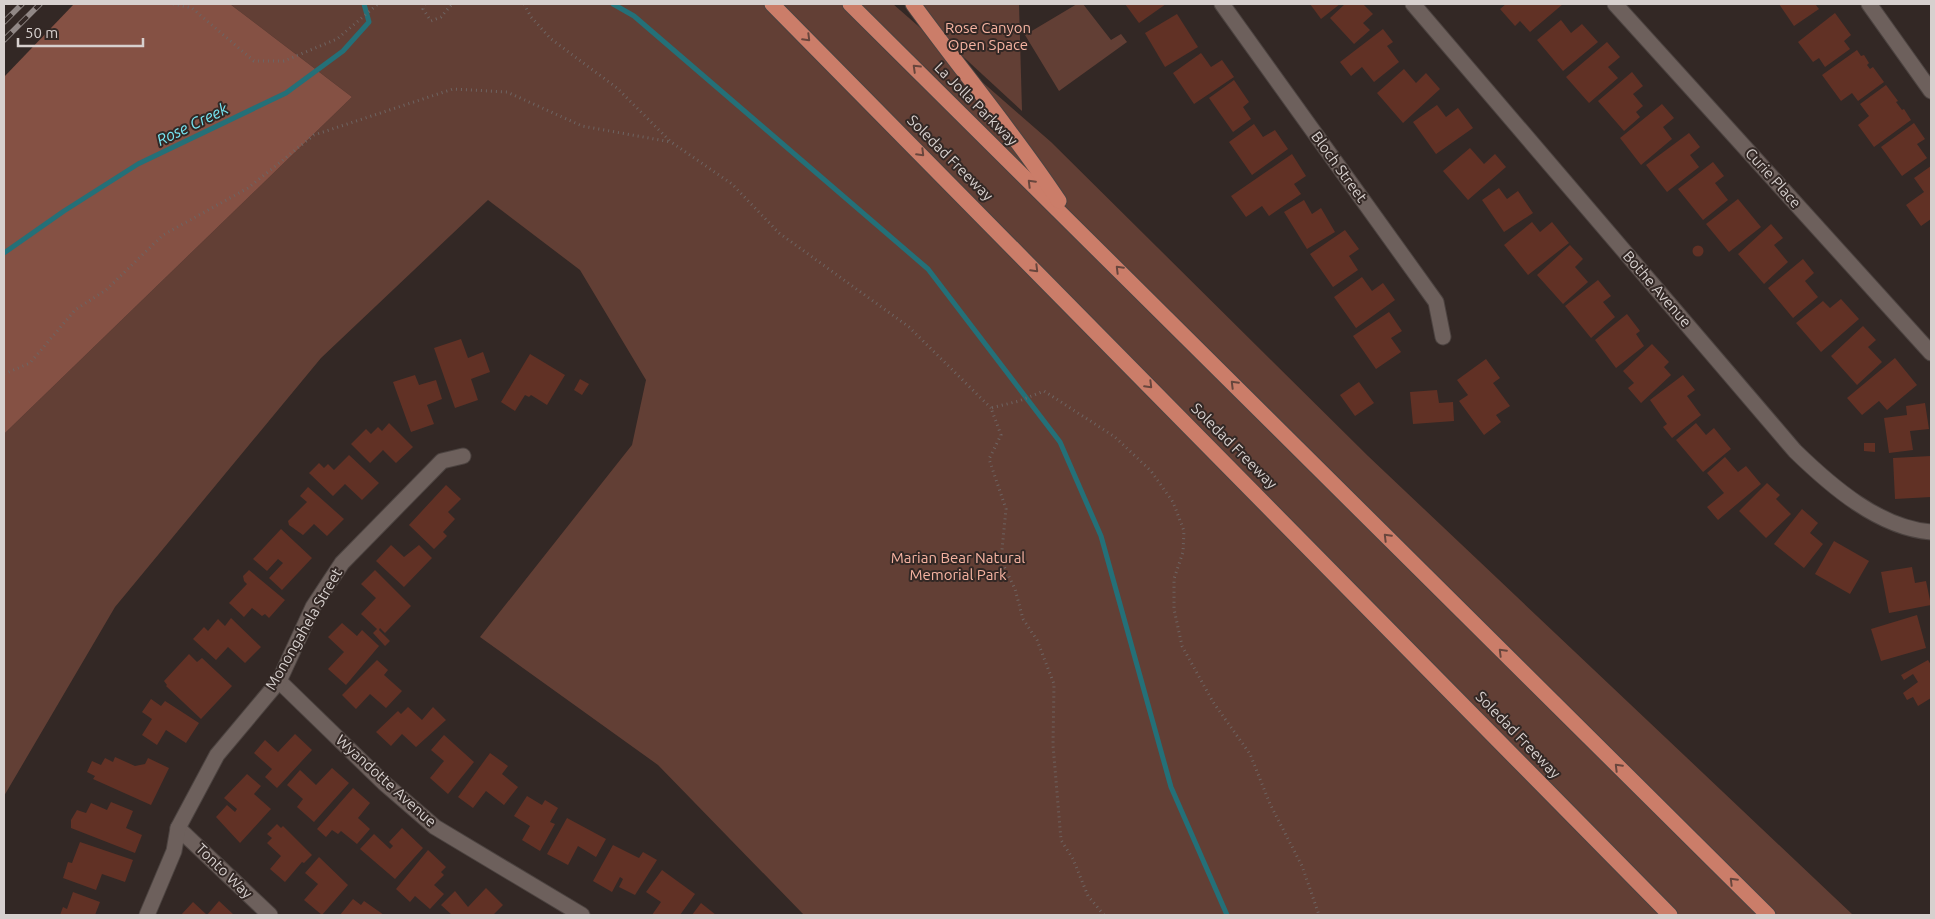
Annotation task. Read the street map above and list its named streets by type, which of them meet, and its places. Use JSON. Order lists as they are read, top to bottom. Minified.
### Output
{"streets":{"highway":["La Jolla Parkway","Soledad Freeway"],"street":["Bloch Street","Curie Place","Bothe Avenue","Monongahela Street","Wyandotte Avenue","Tonto Way"]},"crossings":[["Monongahela Street","Wyandotte Avenue"],["Monongahela Street","Tonto Way"]],"water":["Rose Creek"],"parks":["Rose Canyon Open Space","Marian Bear Natural Memorial Park"],"scale_bar":"50 m"}
